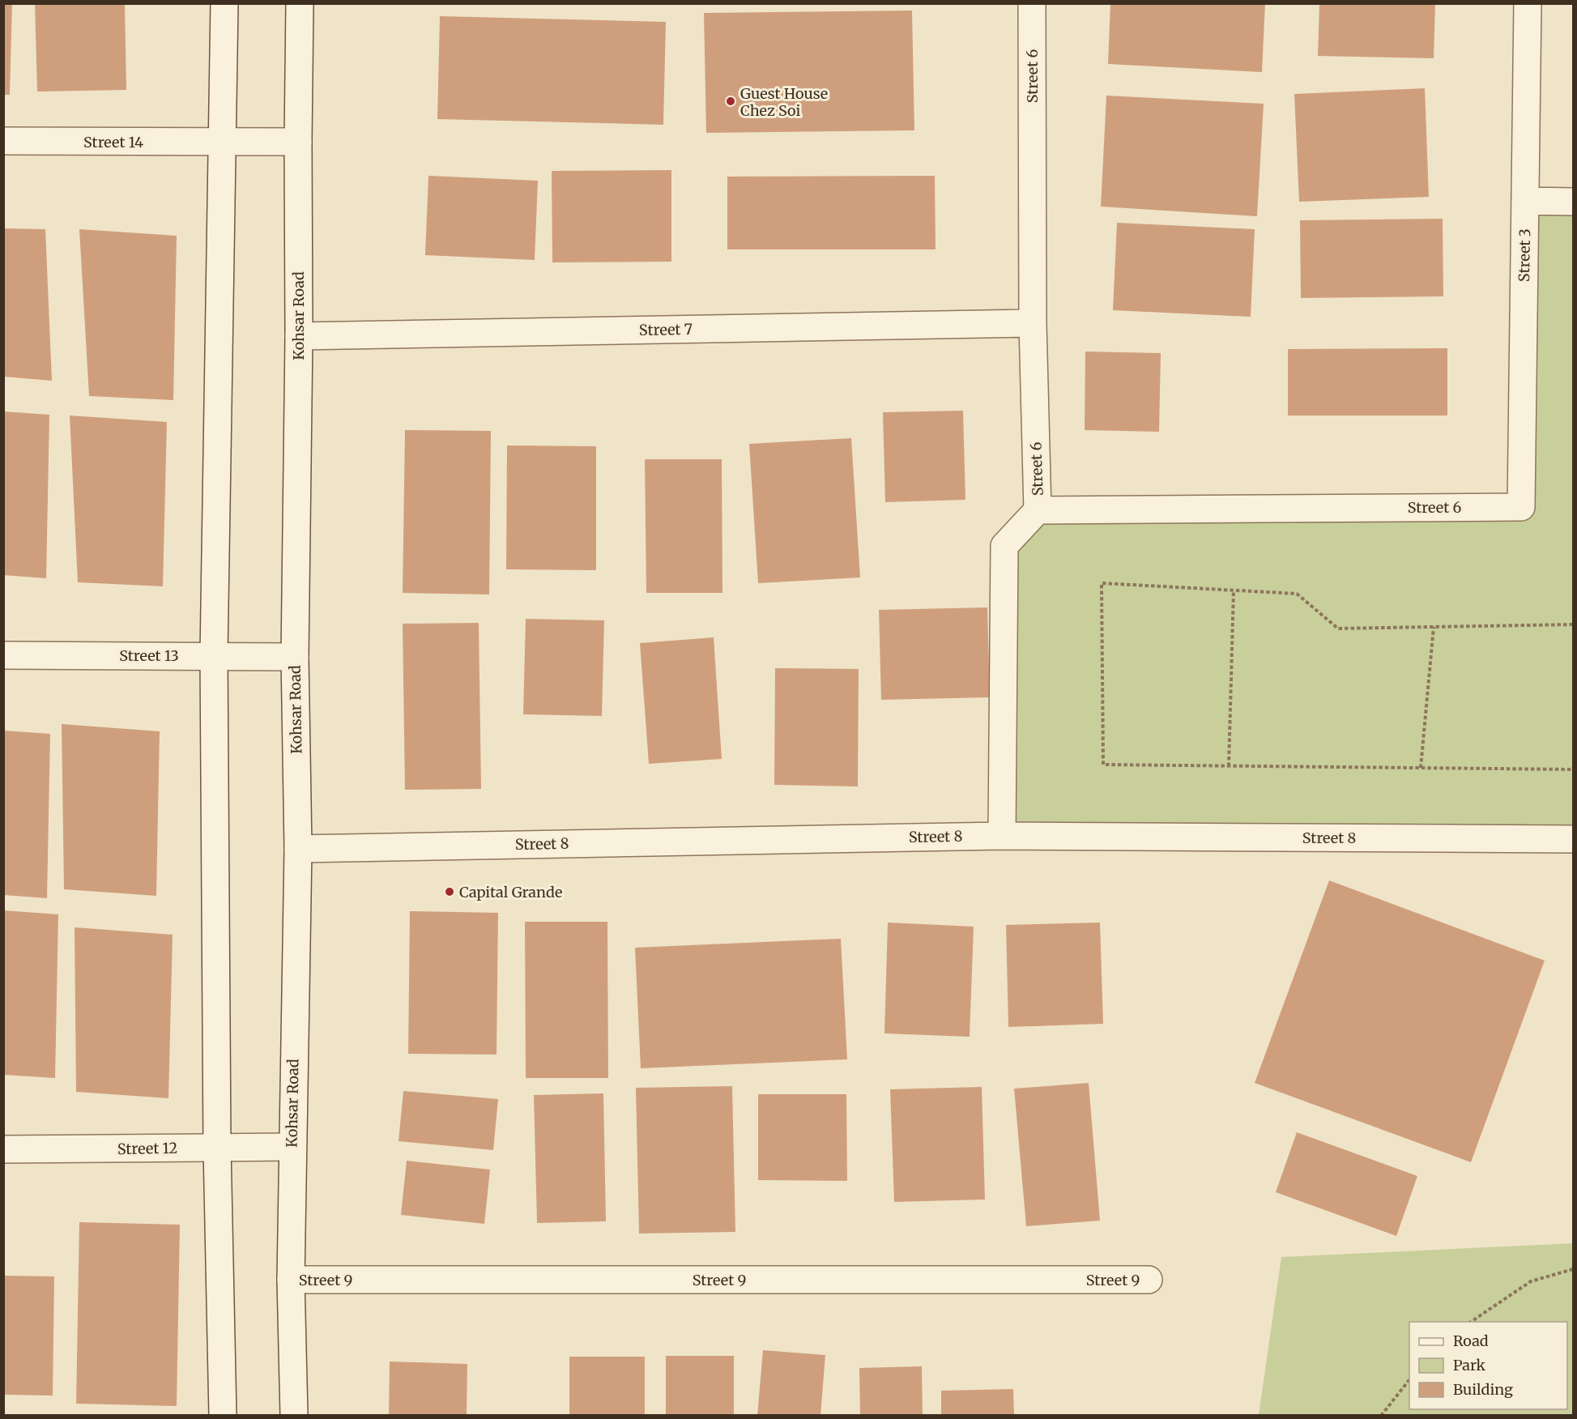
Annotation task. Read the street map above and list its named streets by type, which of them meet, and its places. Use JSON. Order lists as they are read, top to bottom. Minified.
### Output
{"streets":{"street":["Street 6","Street 14","Street 3","Kohsar Road","Street 7","Street 13","Street 8","Street 12","Street 9"]},"crossings":[["Street 6","Street 3"],["Street 6","Street 7"],["Street 14","Kohsar Road"],["Kohsar Road","Street 7"],["Kohsar Road","Street 13"],["Kohsar Road","Street 8"],["Kohsar Road","Street 12"],["Kohsar Road","Street 9"]],"places":["Guest House Chez Soi","Capital Grande"],"legend":["Road","Park","Building"]}
